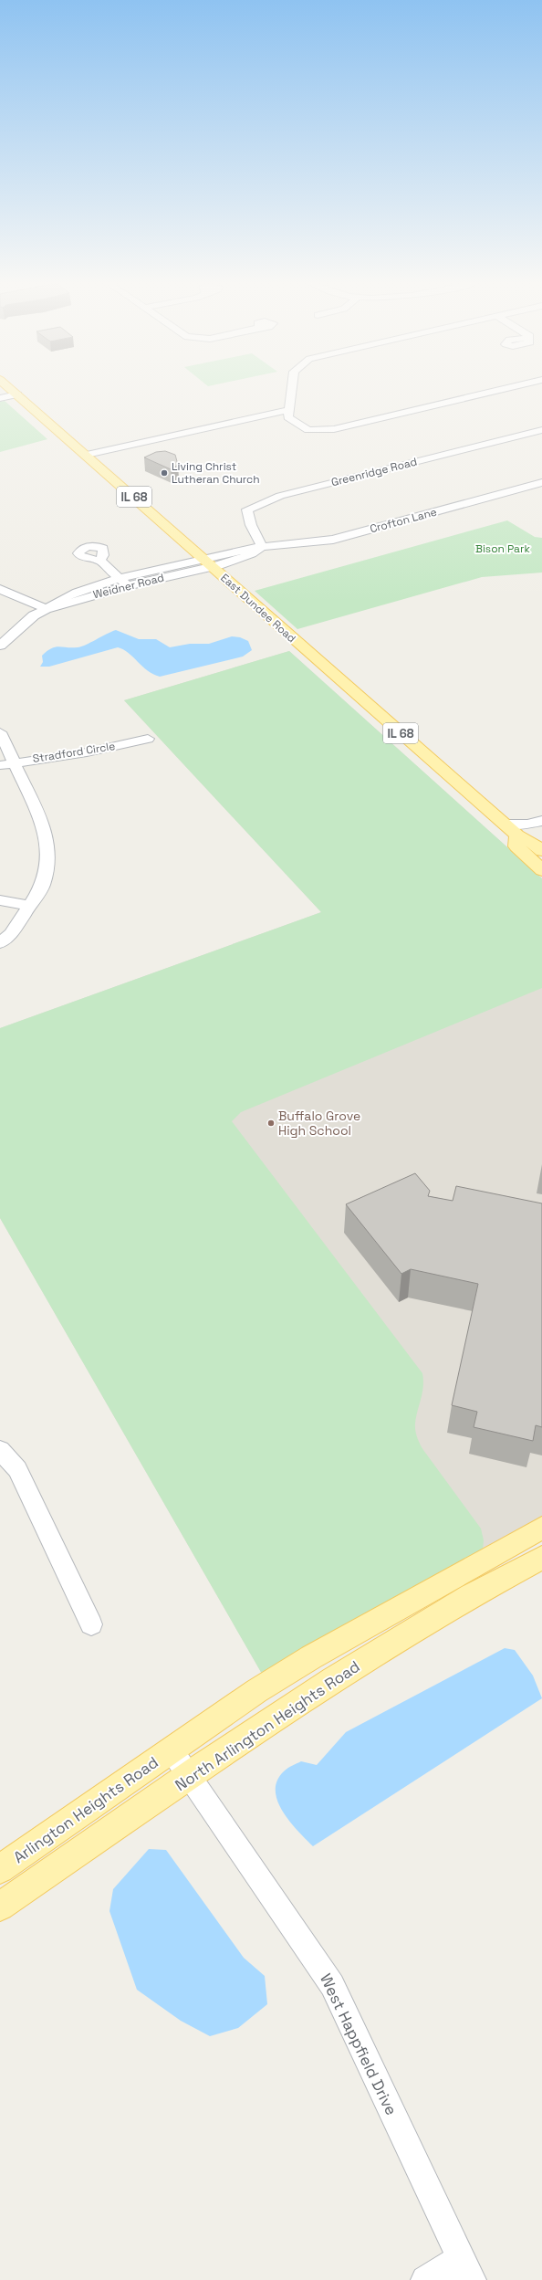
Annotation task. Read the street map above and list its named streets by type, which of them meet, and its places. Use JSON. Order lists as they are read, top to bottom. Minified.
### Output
{"streets":{"main road":["IL 68","East Dundee Road","North Arlington Heights Road","Arlington Heights Road"],"street":["Greenridge Road","Crofton Lane","Weidner Road","Stradford Circle","West Happfield Drive"]},"crossings":[["Greenridge Road","Crofton Lane"],["Crofton Lane","Weidner Road"],["Crofton Lane","East Dundee Road"],["Weidner Road","East Dundee Road"],["North Arlington Heights Road","West Happfield Drive"],["Arlington Heights Road","West Happfield Drive"]],"parks":["Bison Park"],"places":["Living Christ Lutheran Church","Buffalo Grove High School"]}
